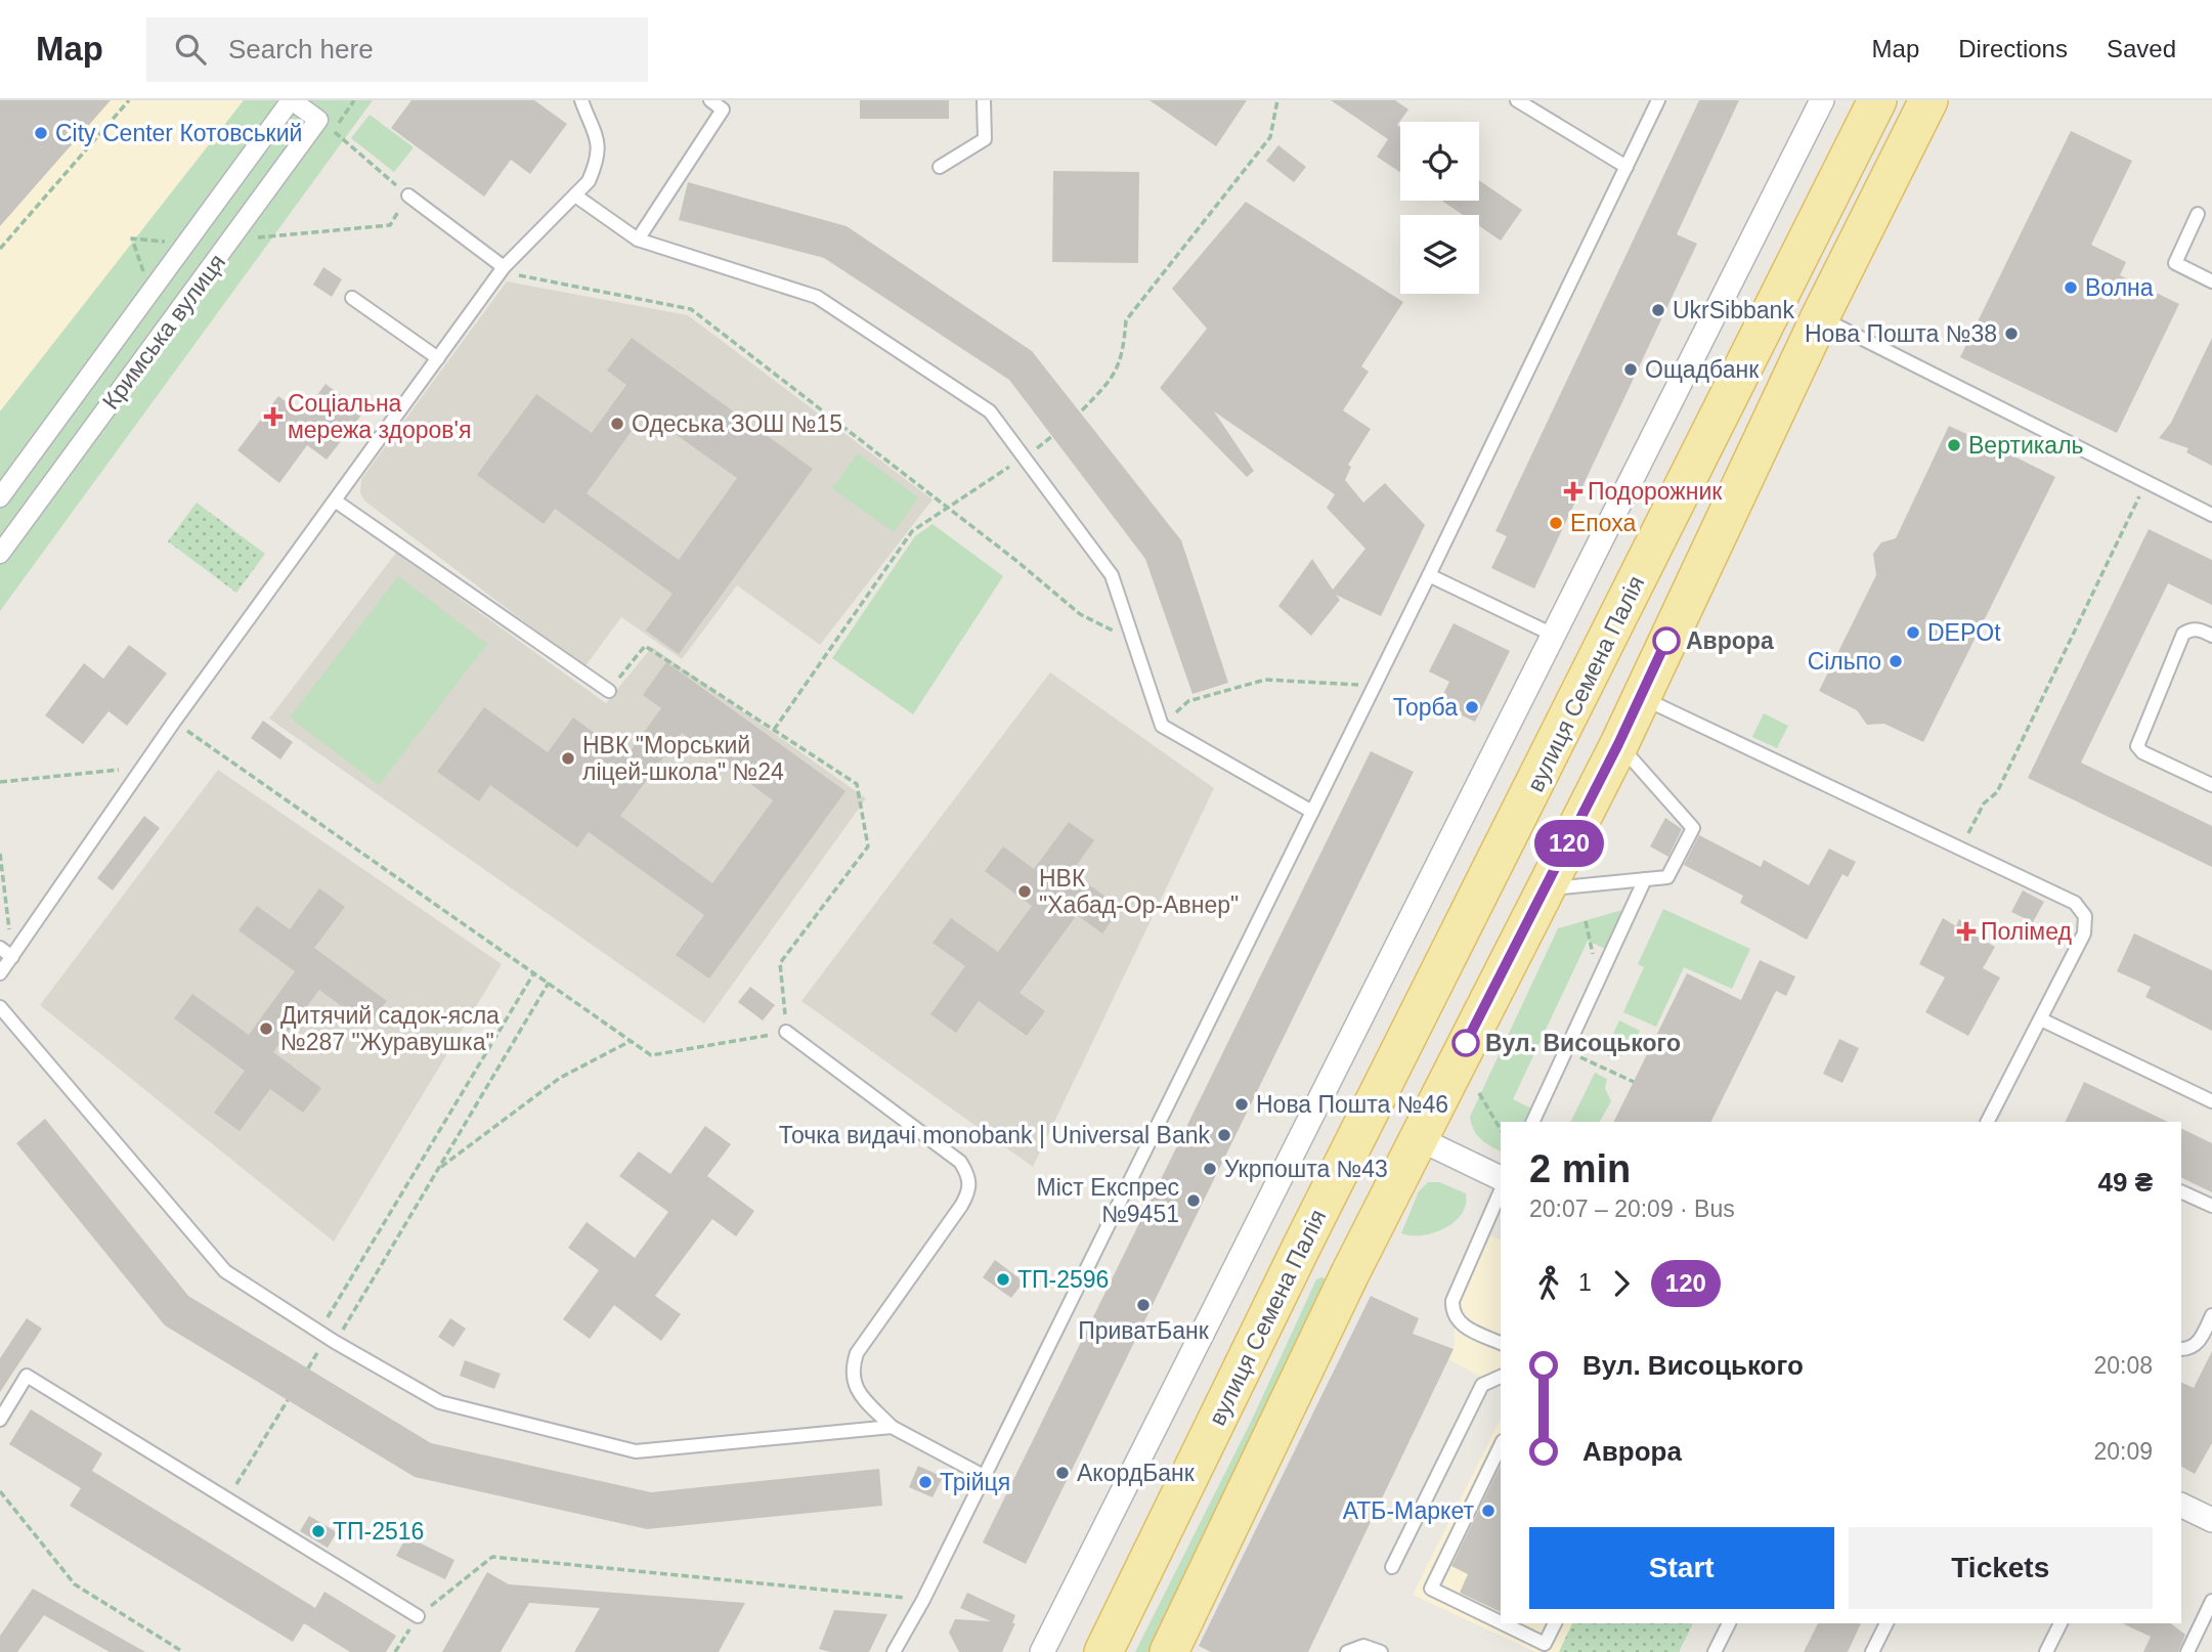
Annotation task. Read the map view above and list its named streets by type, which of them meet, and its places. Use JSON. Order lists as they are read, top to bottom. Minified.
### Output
{"streets":{"main road":["вулиця Семена Палія"],"street":["Кримська вулиця"]},"places":{"other":["City Center Котовський","Волна","UkrSibbank","Нова Пошта №38","Ощадбанк","Одеська ЗОШ №15","Вертикаль","Епоха","DEPOt","Аврора","Сільпо","Торба","НВК \"Морський ліцей-школа\" №24","НВК \"Хабад-Ор-Авнер\"","Дитячий садок-ясла №287 \"Журавушка\"","Вул. Висоцького","Нова Пошта №46","Точка видачі monobank | Universal Bank","Укрпошта №43","Міст Експрес №9451","ТП-2596","ПриватБанк","АкордБанк","Трійця","АТБ-Маркет","ТП-2516"],"health":["Соціальна мережа здоров'я","Подорожник","Полімед"]},"lines":["bus line 120"],"page":{"header":"Map","search":"Search here","nav":["Map","Directions","Saved"],"on_map":"120","heading":["2 min","20:07 – 20:09 · Bus","49 ₴"],"legs":["1","120"],"list":[{"name":"Вул. Висоцького","value":"20:08"},{"name":"Аврора","value":"20:09"}],"buttons":["Start","Tickets"]}}
